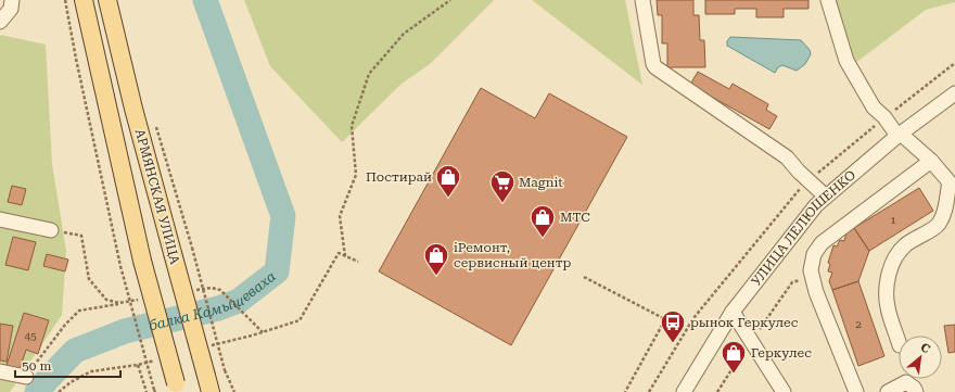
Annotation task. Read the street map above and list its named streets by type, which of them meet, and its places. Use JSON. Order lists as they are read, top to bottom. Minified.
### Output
{"streets":{"main road":["АРМЯНСКАЯ УЛИЦА"],"street":["УЛИЦА ЛЕЛЮШЕНКО"]},"water":["балка Камышеваха"],"places":{"shop":["Постирай","МТС","iРемонт, сервисный центр","Геркулес"],"supermarket":["Magnit"],"bus stop":["рынок Геркулес"]},"house_numbers":["1","2","45"],"scale_bar":"50 m","north":"top right"}
